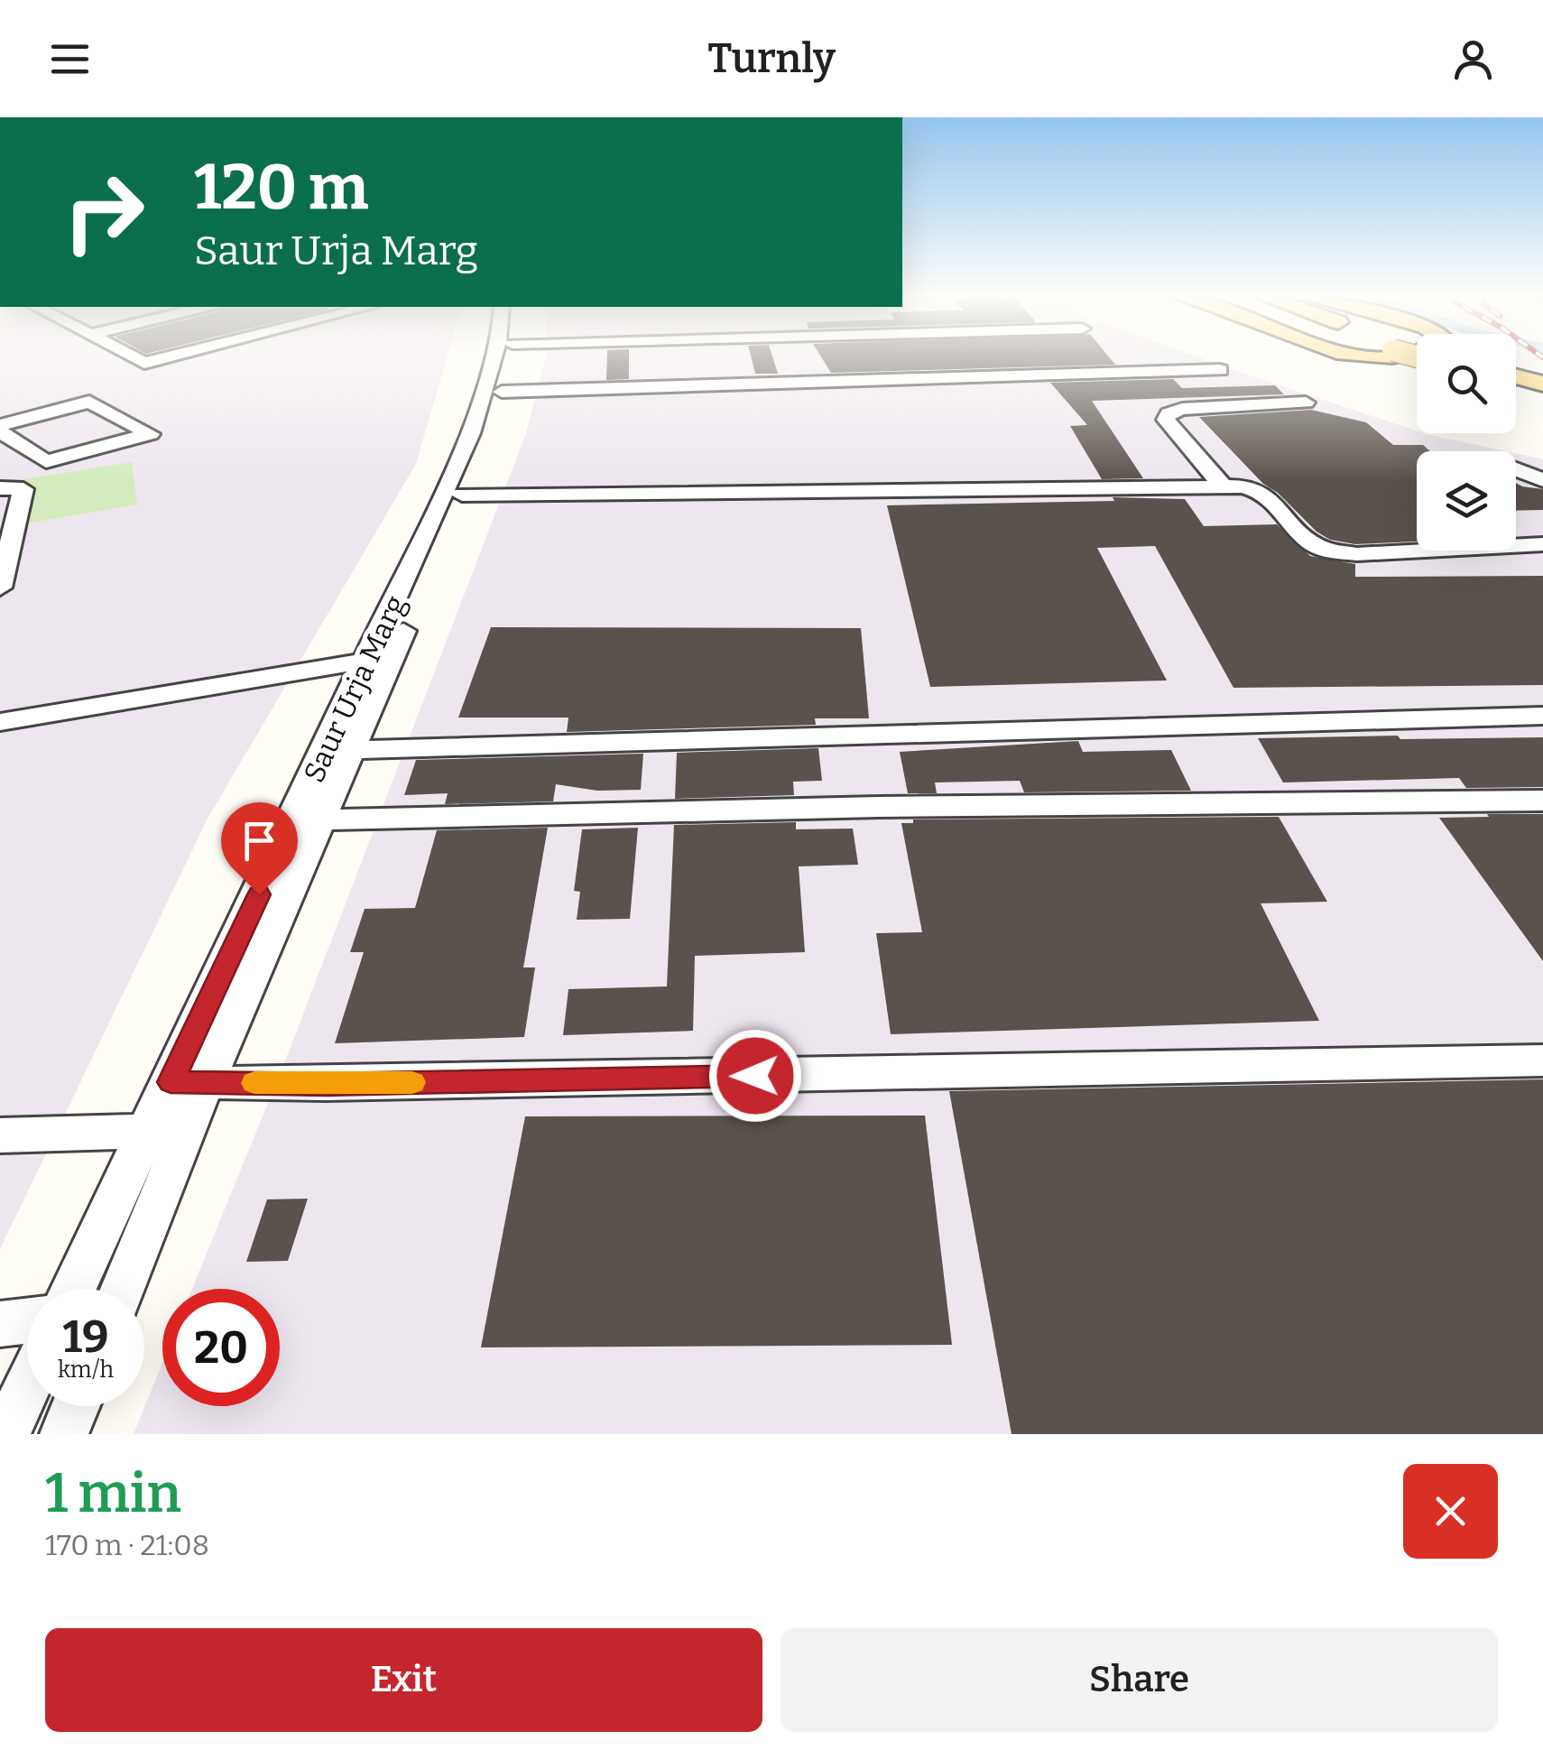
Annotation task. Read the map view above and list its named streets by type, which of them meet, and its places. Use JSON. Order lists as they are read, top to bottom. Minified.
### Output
{"streets":{"street":["Saur Urja Marg"]},"page":{"header":"Turnly","turn":["120 m","Saur Urja Marg"],"speed":"19 km/h","limit":"20","heading":["1 min","170 m · 21:08"],"buttons":["Exit","Share"]}}
